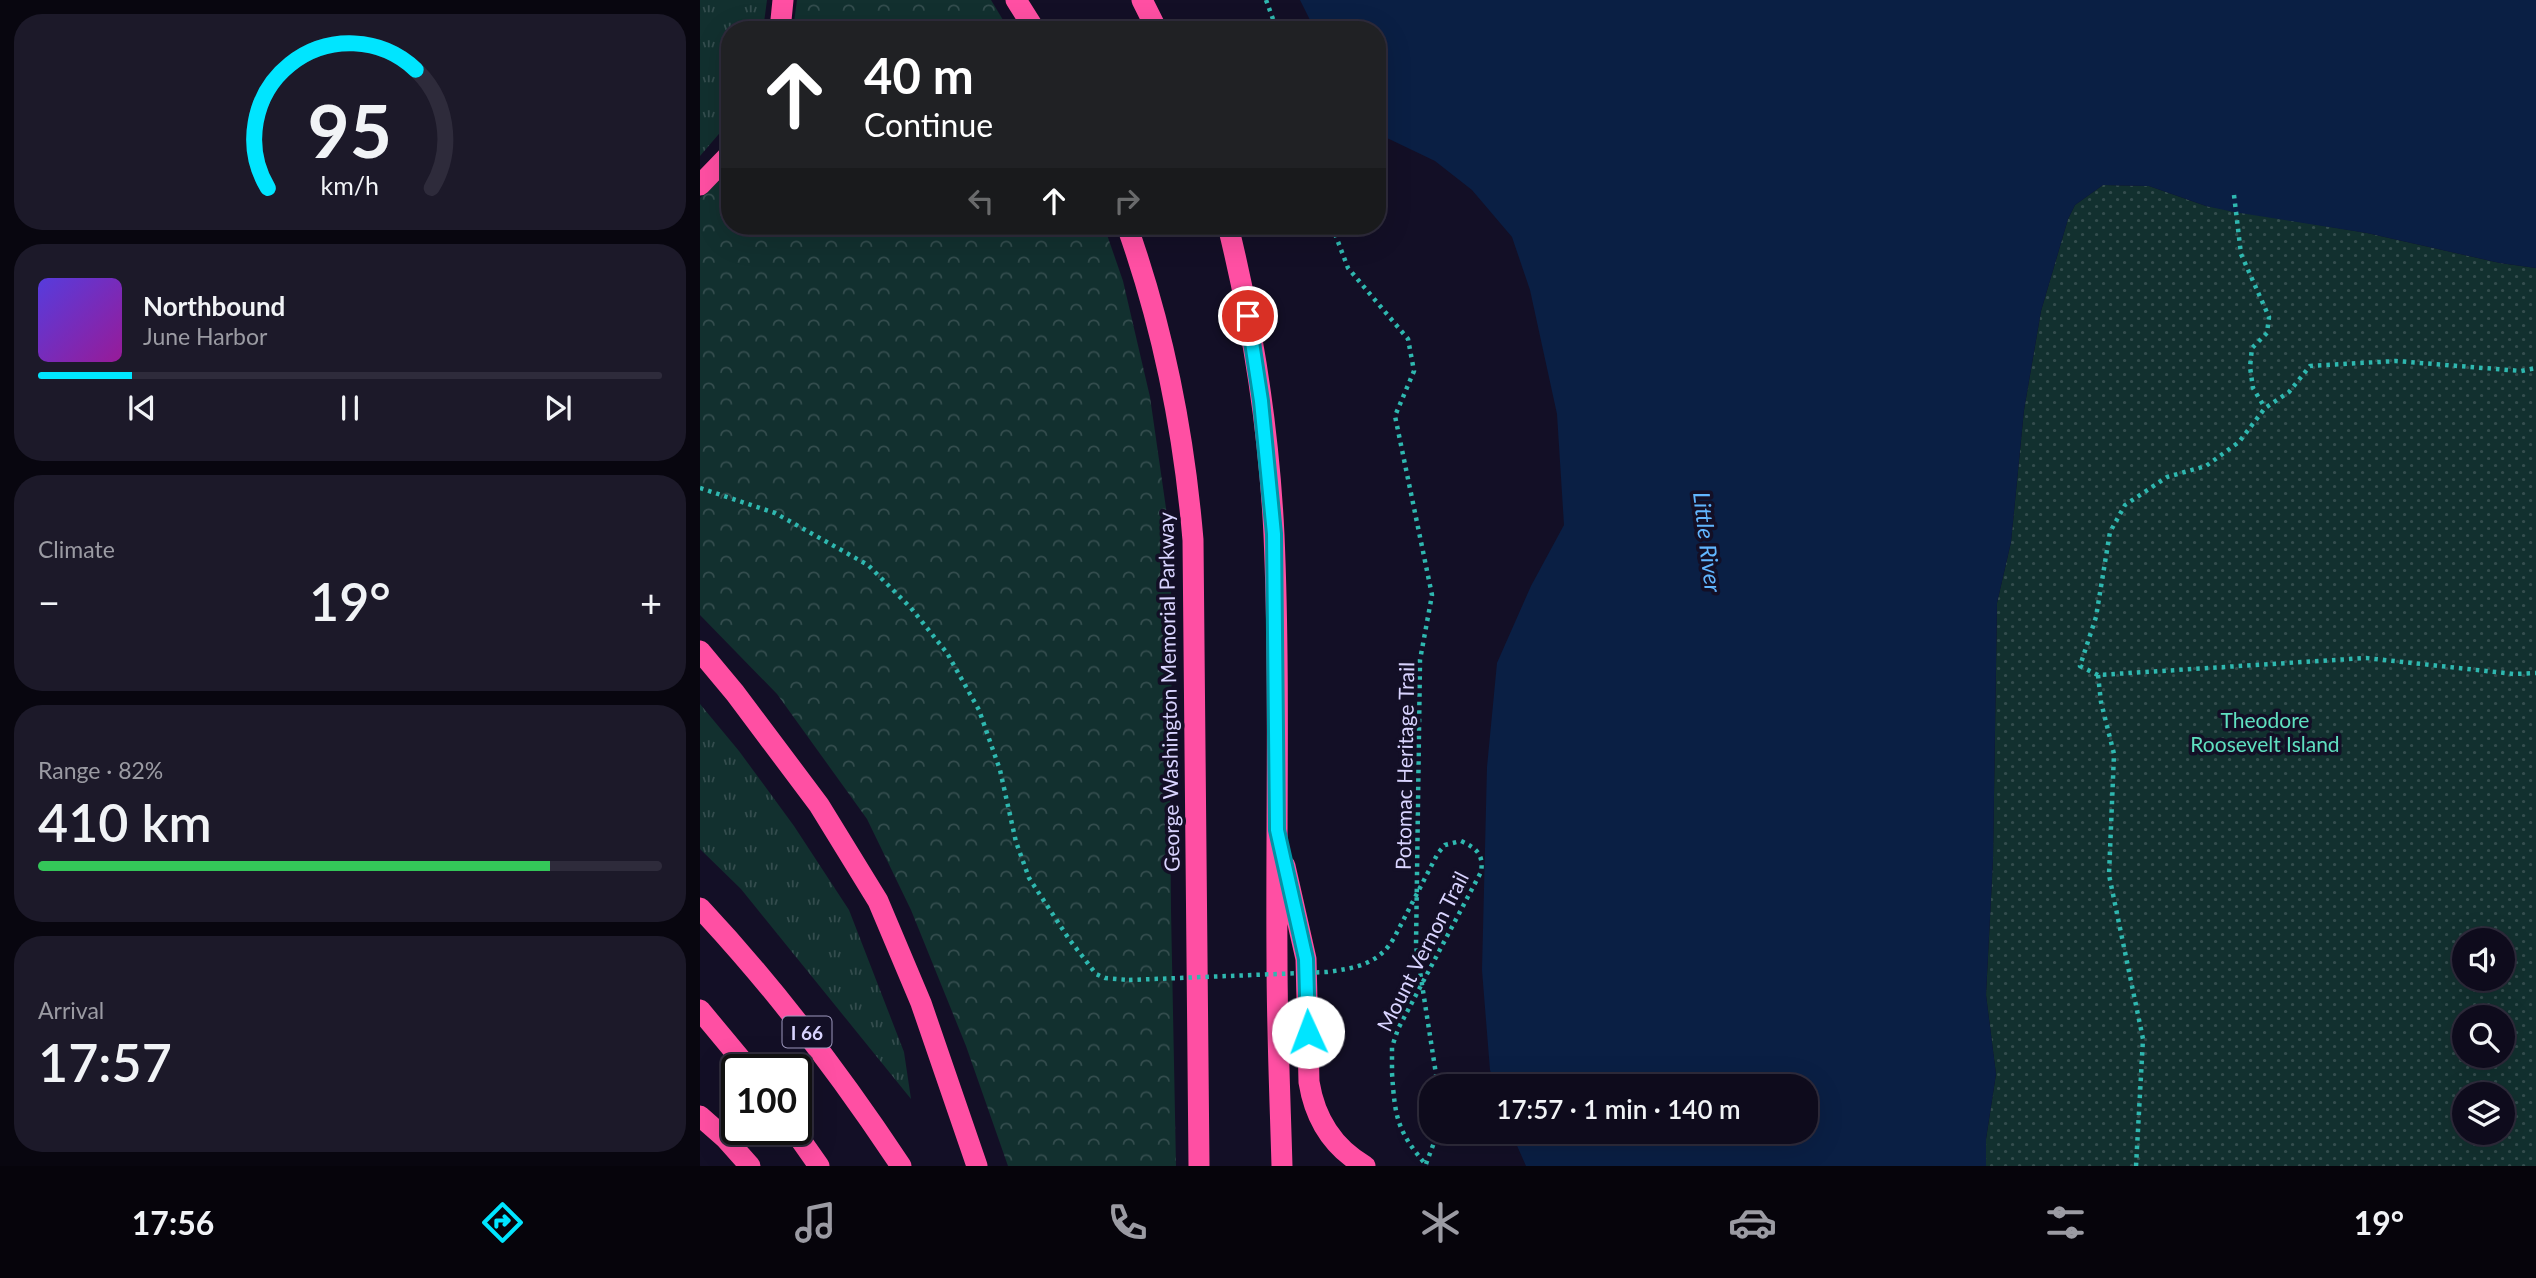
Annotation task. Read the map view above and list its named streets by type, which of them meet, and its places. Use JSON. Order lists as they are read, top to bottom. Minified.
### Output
{"streets":{"highway":["George Washington Memorial Parkway","I 66"],"path":["Potomac Heritage Trail","Mount Vernon Trail"]},"water":["Little River"],"parks":["Theodore Roosevelt Island"],"page":{"turn":["40 m","Continue"],"song":["Northbound","June Harbor"],"tile":["Climate",["Range · 82%","410 km"],["Arrival","17:57"]],"heat":["−","19°","+"],"limit":"100","trip":"17:57 · 1 min · 140 m","tabs":["17:56","19°"],"gauge":["95","km/h"]}}
